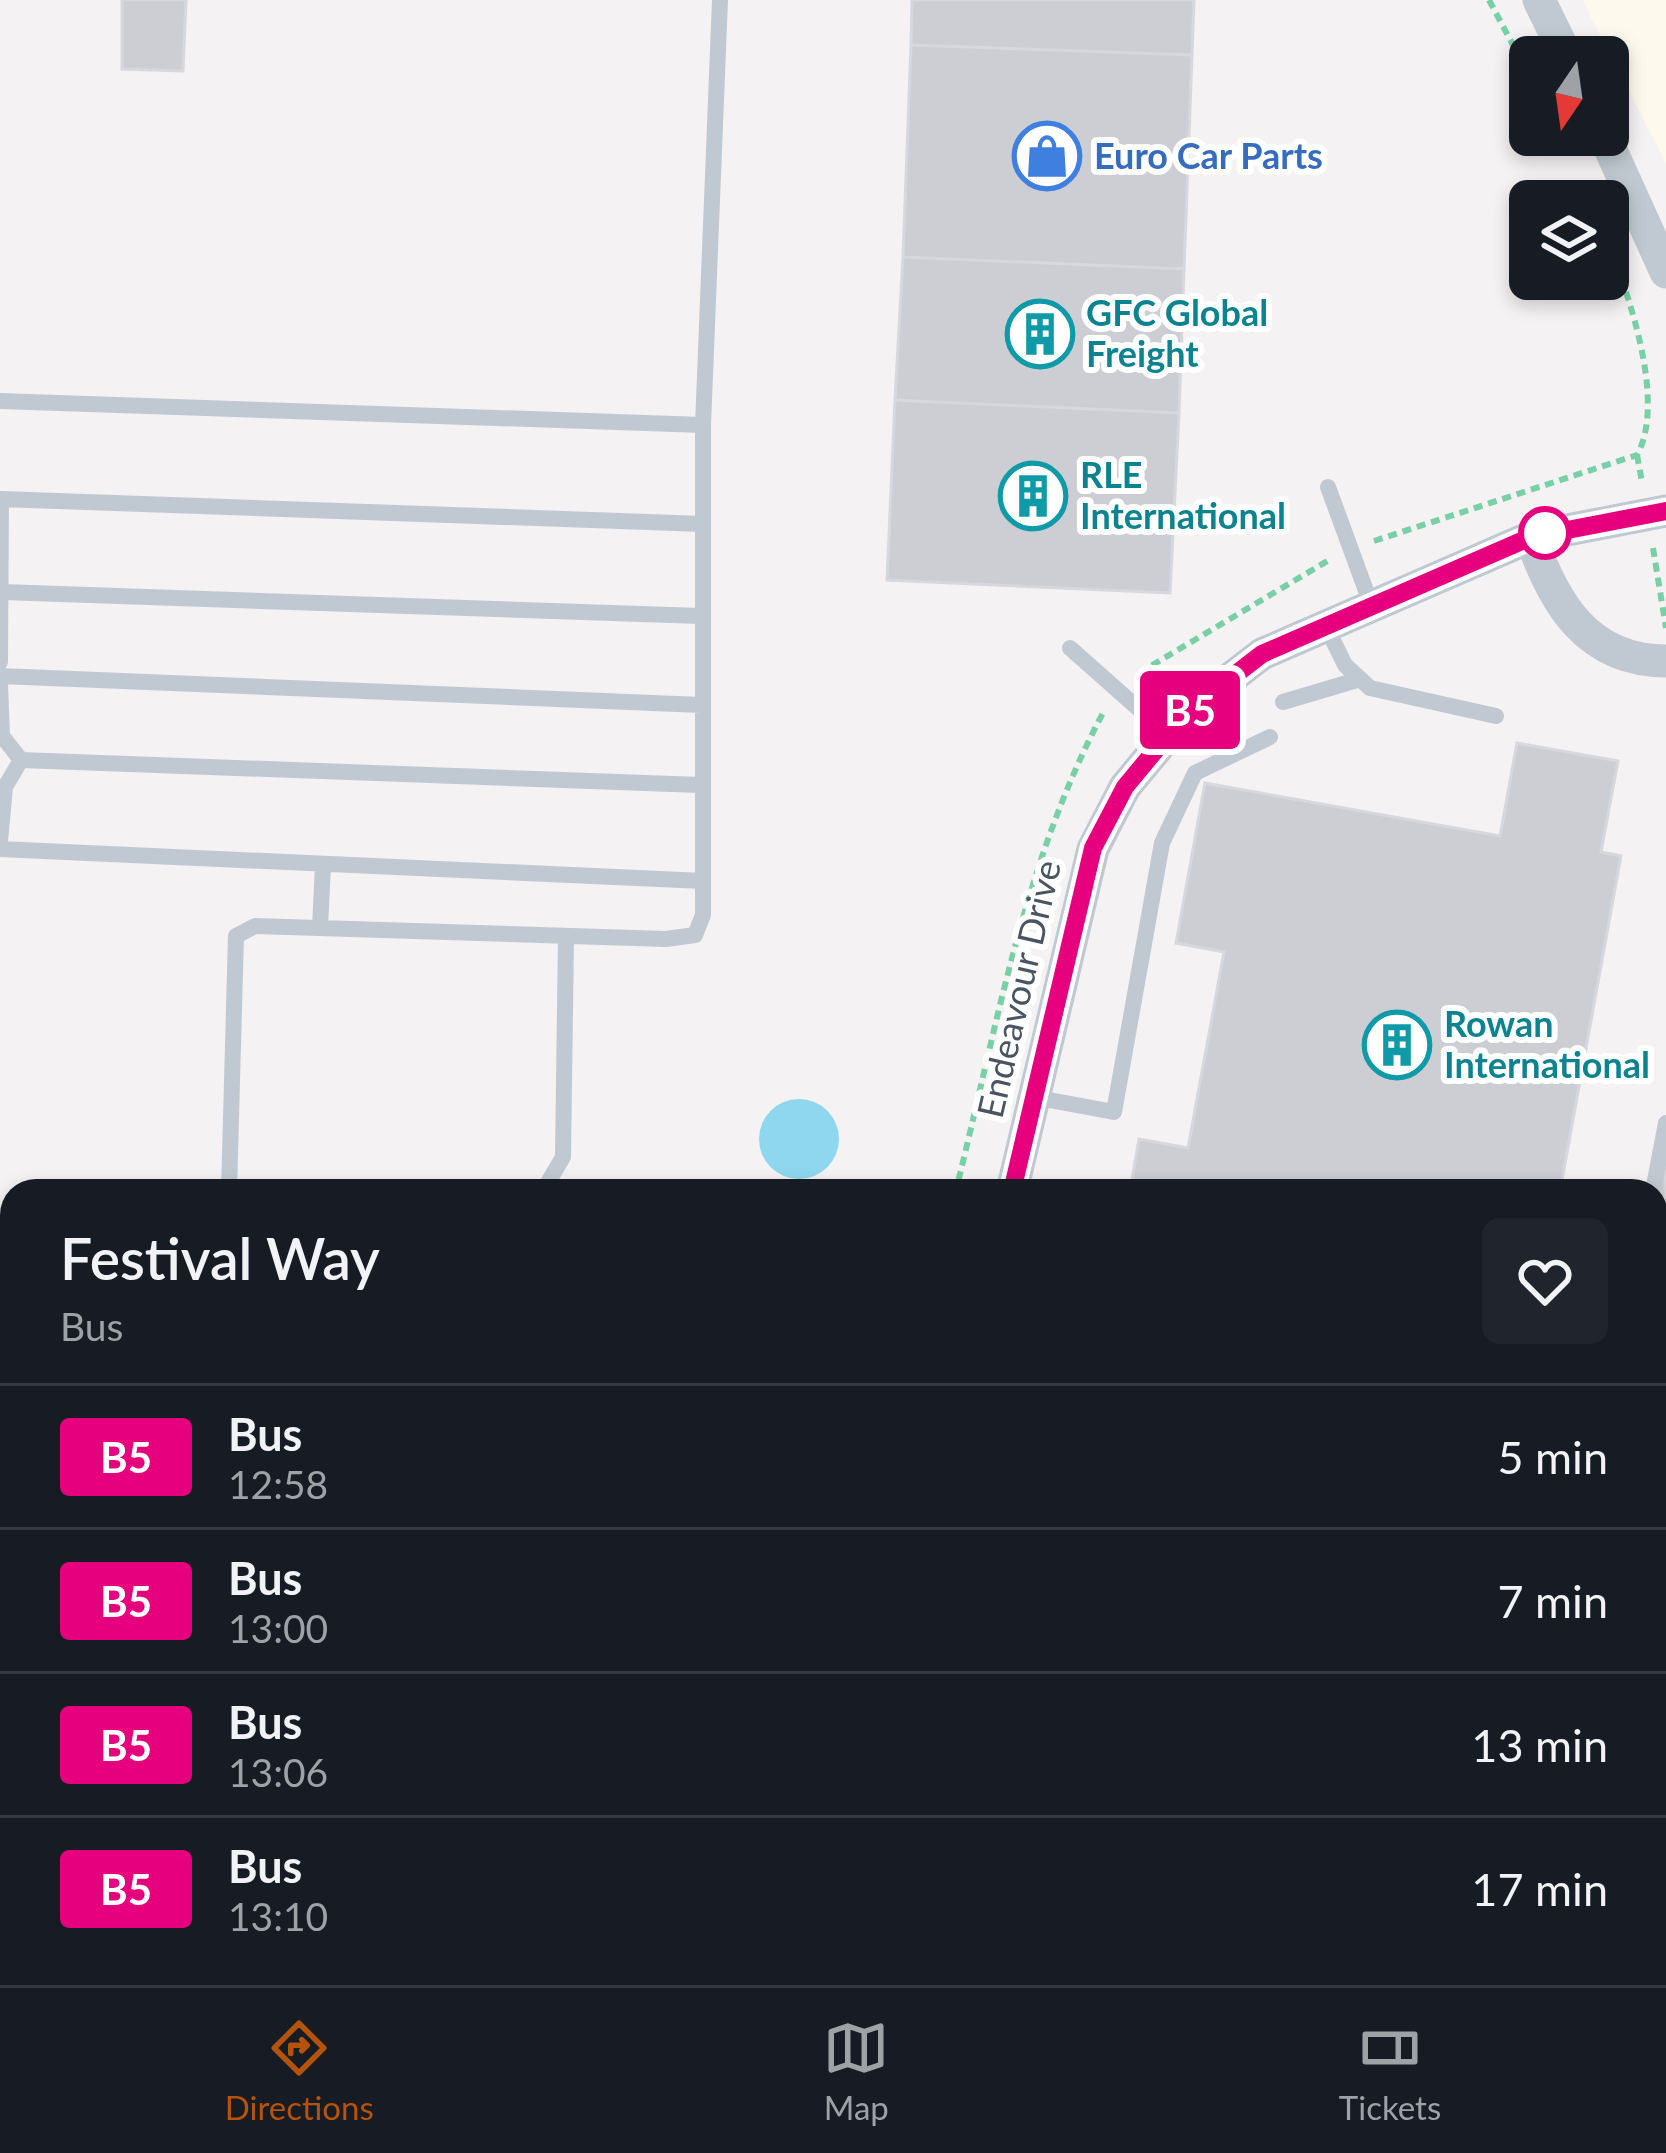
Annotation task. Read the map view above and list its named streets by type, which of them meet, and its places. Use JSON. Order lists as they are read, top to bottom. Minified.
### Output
{"streets":{"street":["Endeavour Drive"]},"places":{"shop":["Euro Car Parts"],"building":["GFC Global Freight","RLE International","Rowan International"]},"lines":["bus line B5"],"north":"bottom","page":{"on_map":"B5","heading":["Festival Way","Bus"],"list":[{"mark":"B5","name":"Bus","note":"12:58","value":"5 min"},{"mark":"B5","name":"Bus","note":"13:00","value":"7 min"},{"mark":"B5","name":"Bus","note":"13:06","value":"13 min"},{"mark":"B5","name":"Bus","note":"13:10","value":"17 min"}],"tabs":["Directions","Map","Tickets"]}}
